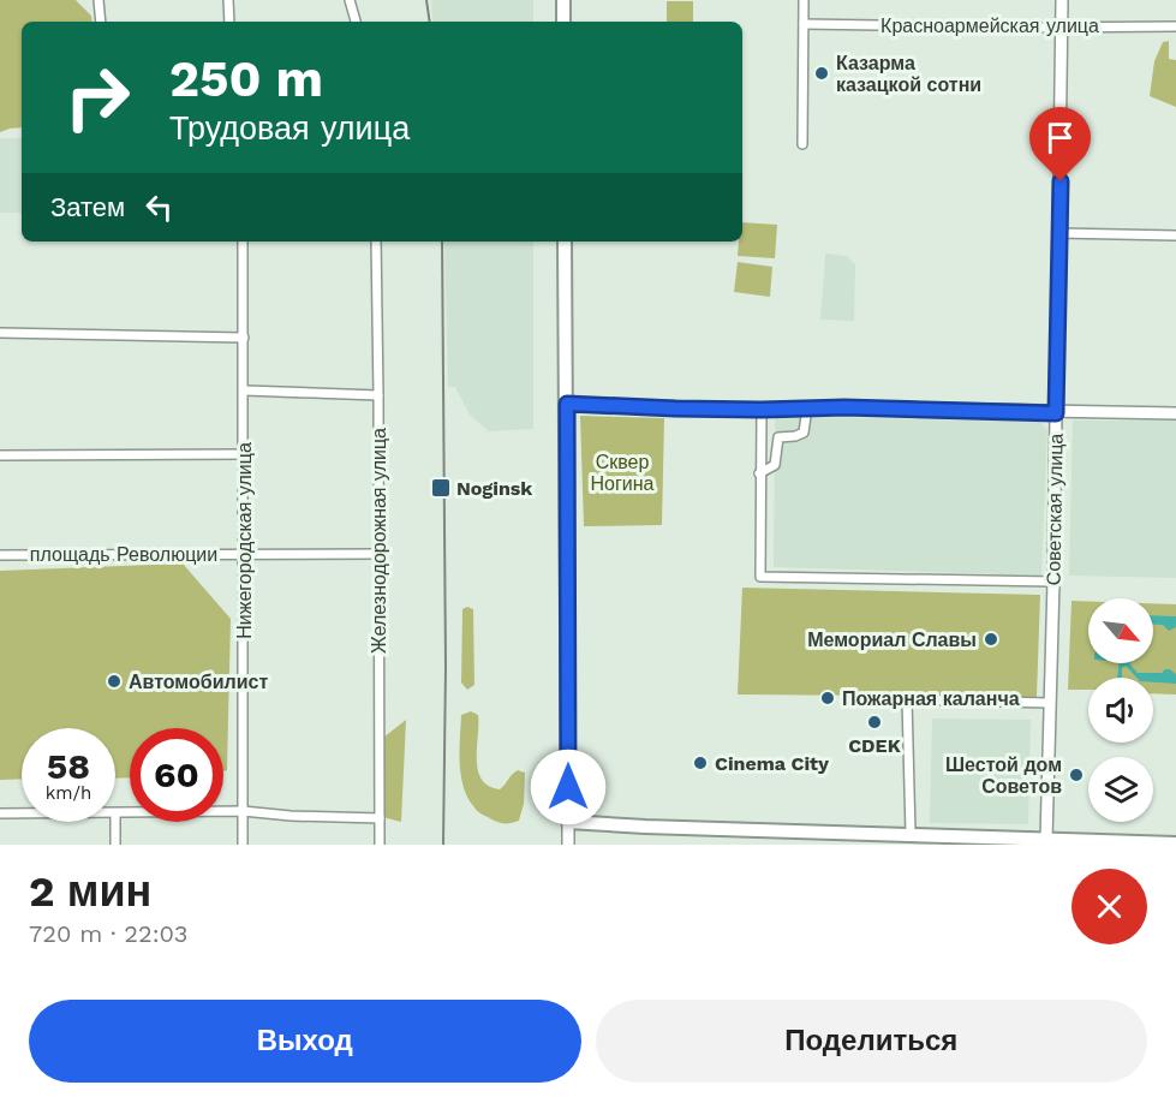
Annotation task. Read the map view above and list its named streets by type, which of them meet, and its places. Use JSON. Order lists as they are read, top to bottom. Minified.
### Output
{"streets":{"street":["Красноармейская улица","Советская улица","Нижегородская улица","Железнодорожная улица","площадь Революции"]},"crossings":[["Красноармейская улица","Советская улица"],["Нижегородская улица","площадь Революции"],["Железнодорожная улица","площадь Революции"]],"parks":["Сквер Ногина"],"places":{"other":["Казарма казацкой сотни","Мемориал Славы","Автомобилист","Пожарная каланча","CDEK","Cinema City","Шестой дом Советов"],"transit":["Noginsk"]},"north":"bottom right","page":{"turn":["250 m","Трудовая улица"],"then":"Затем","speed":"58 km/h","limit":"60","heading":["2 мин","720 m · 22:03"],"buttons":["Выход","Поделиться"]}}
